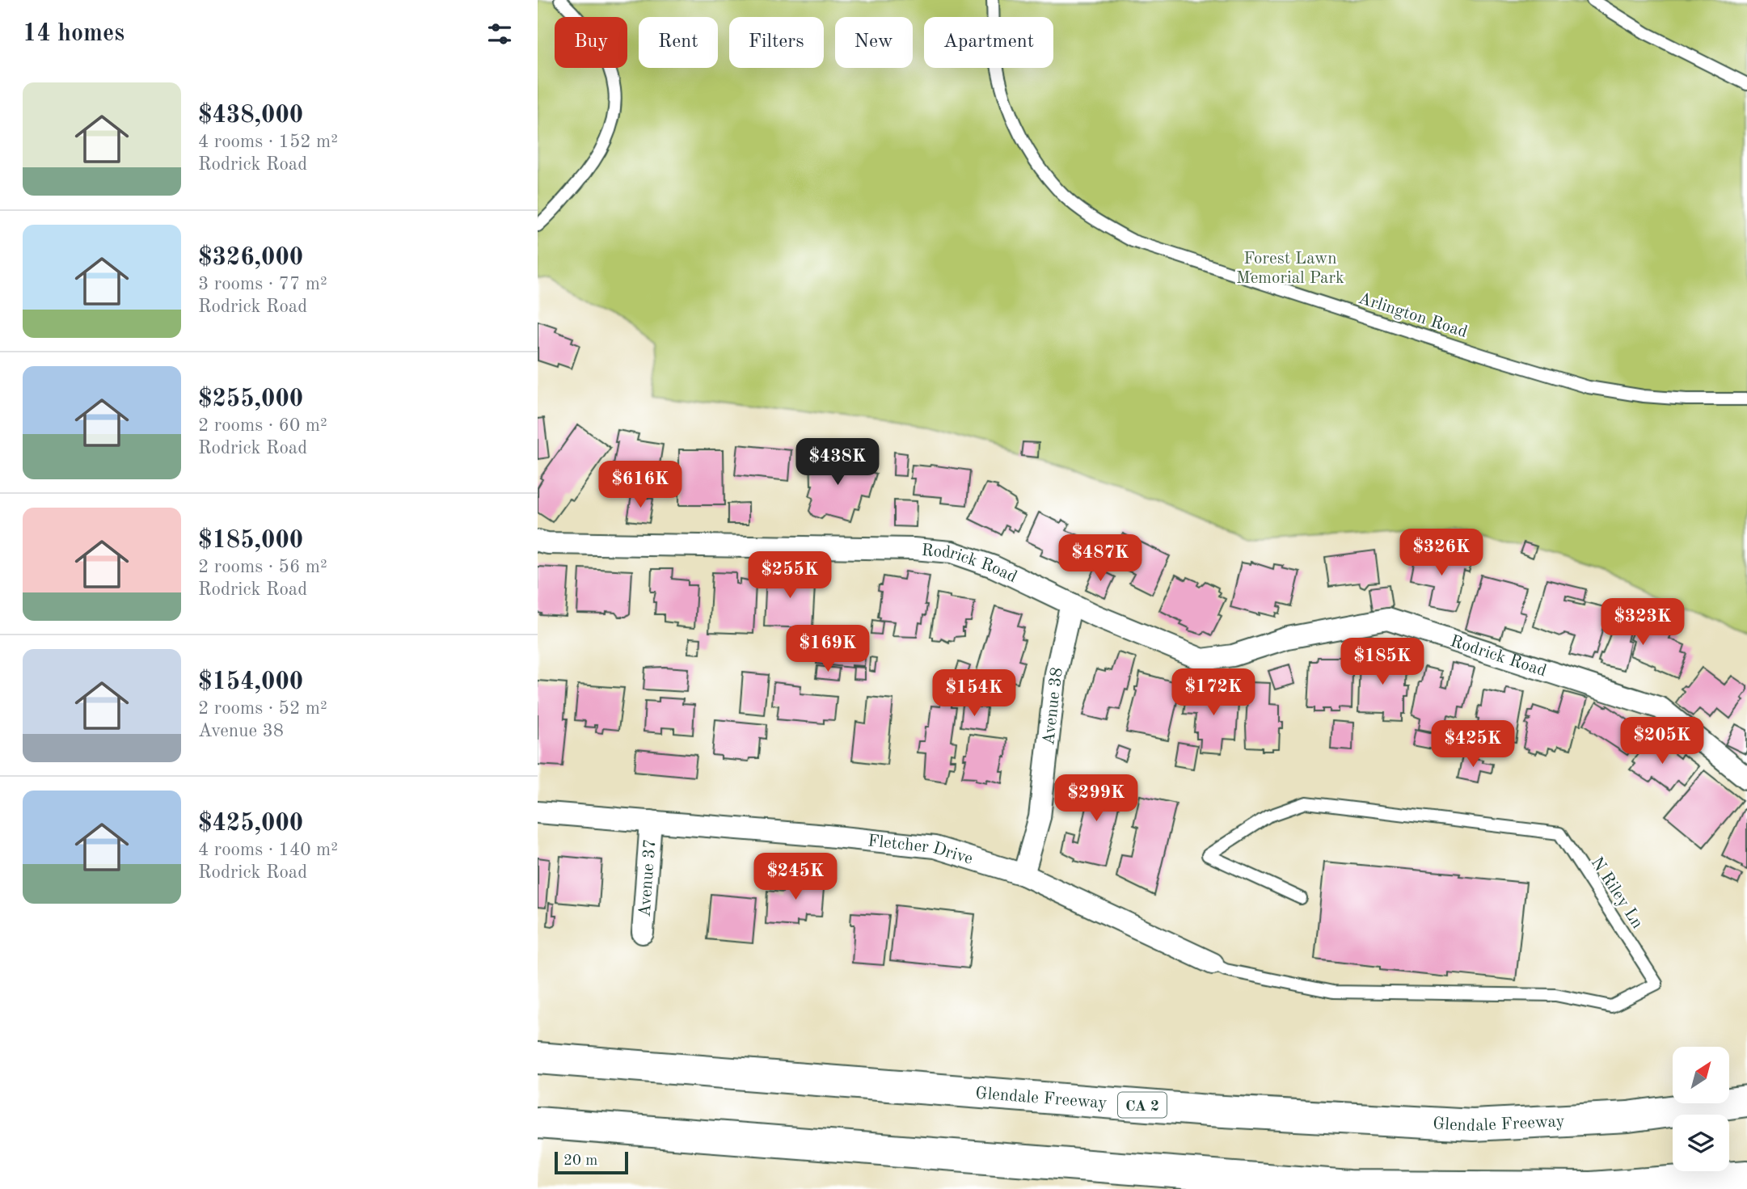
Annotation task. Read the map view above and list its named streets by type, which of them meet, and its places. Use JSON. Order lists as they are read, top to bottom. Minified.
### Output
{"streets":{"highway":["Glendale Freeway","CA 2"],"street":["Rodrick Road","Avenue 38","Fletcher Drive","Avenue 37"],"lane":["Arlington Road","N Riley Ln"]},"crossings":[["Rodrick Road","Avenue 38"],["Avenue 38","Fletcher Drive"],["Fletcher Drive","Avenue 37"],["Fletcher Drive","N Riley Ln"]],"parks":["Forest Lawn Memorial Park"],"scale_bar":"20 m","north":"top right","page":{"heading":"14 homes","chip":["Buy","Rent","Filters","New","Apartment"],"list":[{"name":"$438,000","note":"4 rooms · 152 m² · Rodrick Road"},{"name":"$326,000","note":"3 rooms · 77 m² · Rodrick Road"},{"name":"$255,000","note":"2 rooms · 60 m² · Rodrick Road"},{"name":"$185,000","note":"2 rooms · 56 m² · Rodrick Road"},{"name":"$154,000","note":"2 rooms · 52 m² · Avenue 38"},{"name":"$425,000","note":"4 rooms · 140 m² · Rodrick Road"}],"price":["$438K","$616K","$326K","$487K","$255K","$323K","$169K","$185K","$172K","$154K","$205K","$425K","$299K","$245K"],"scale":"20 m"}}
